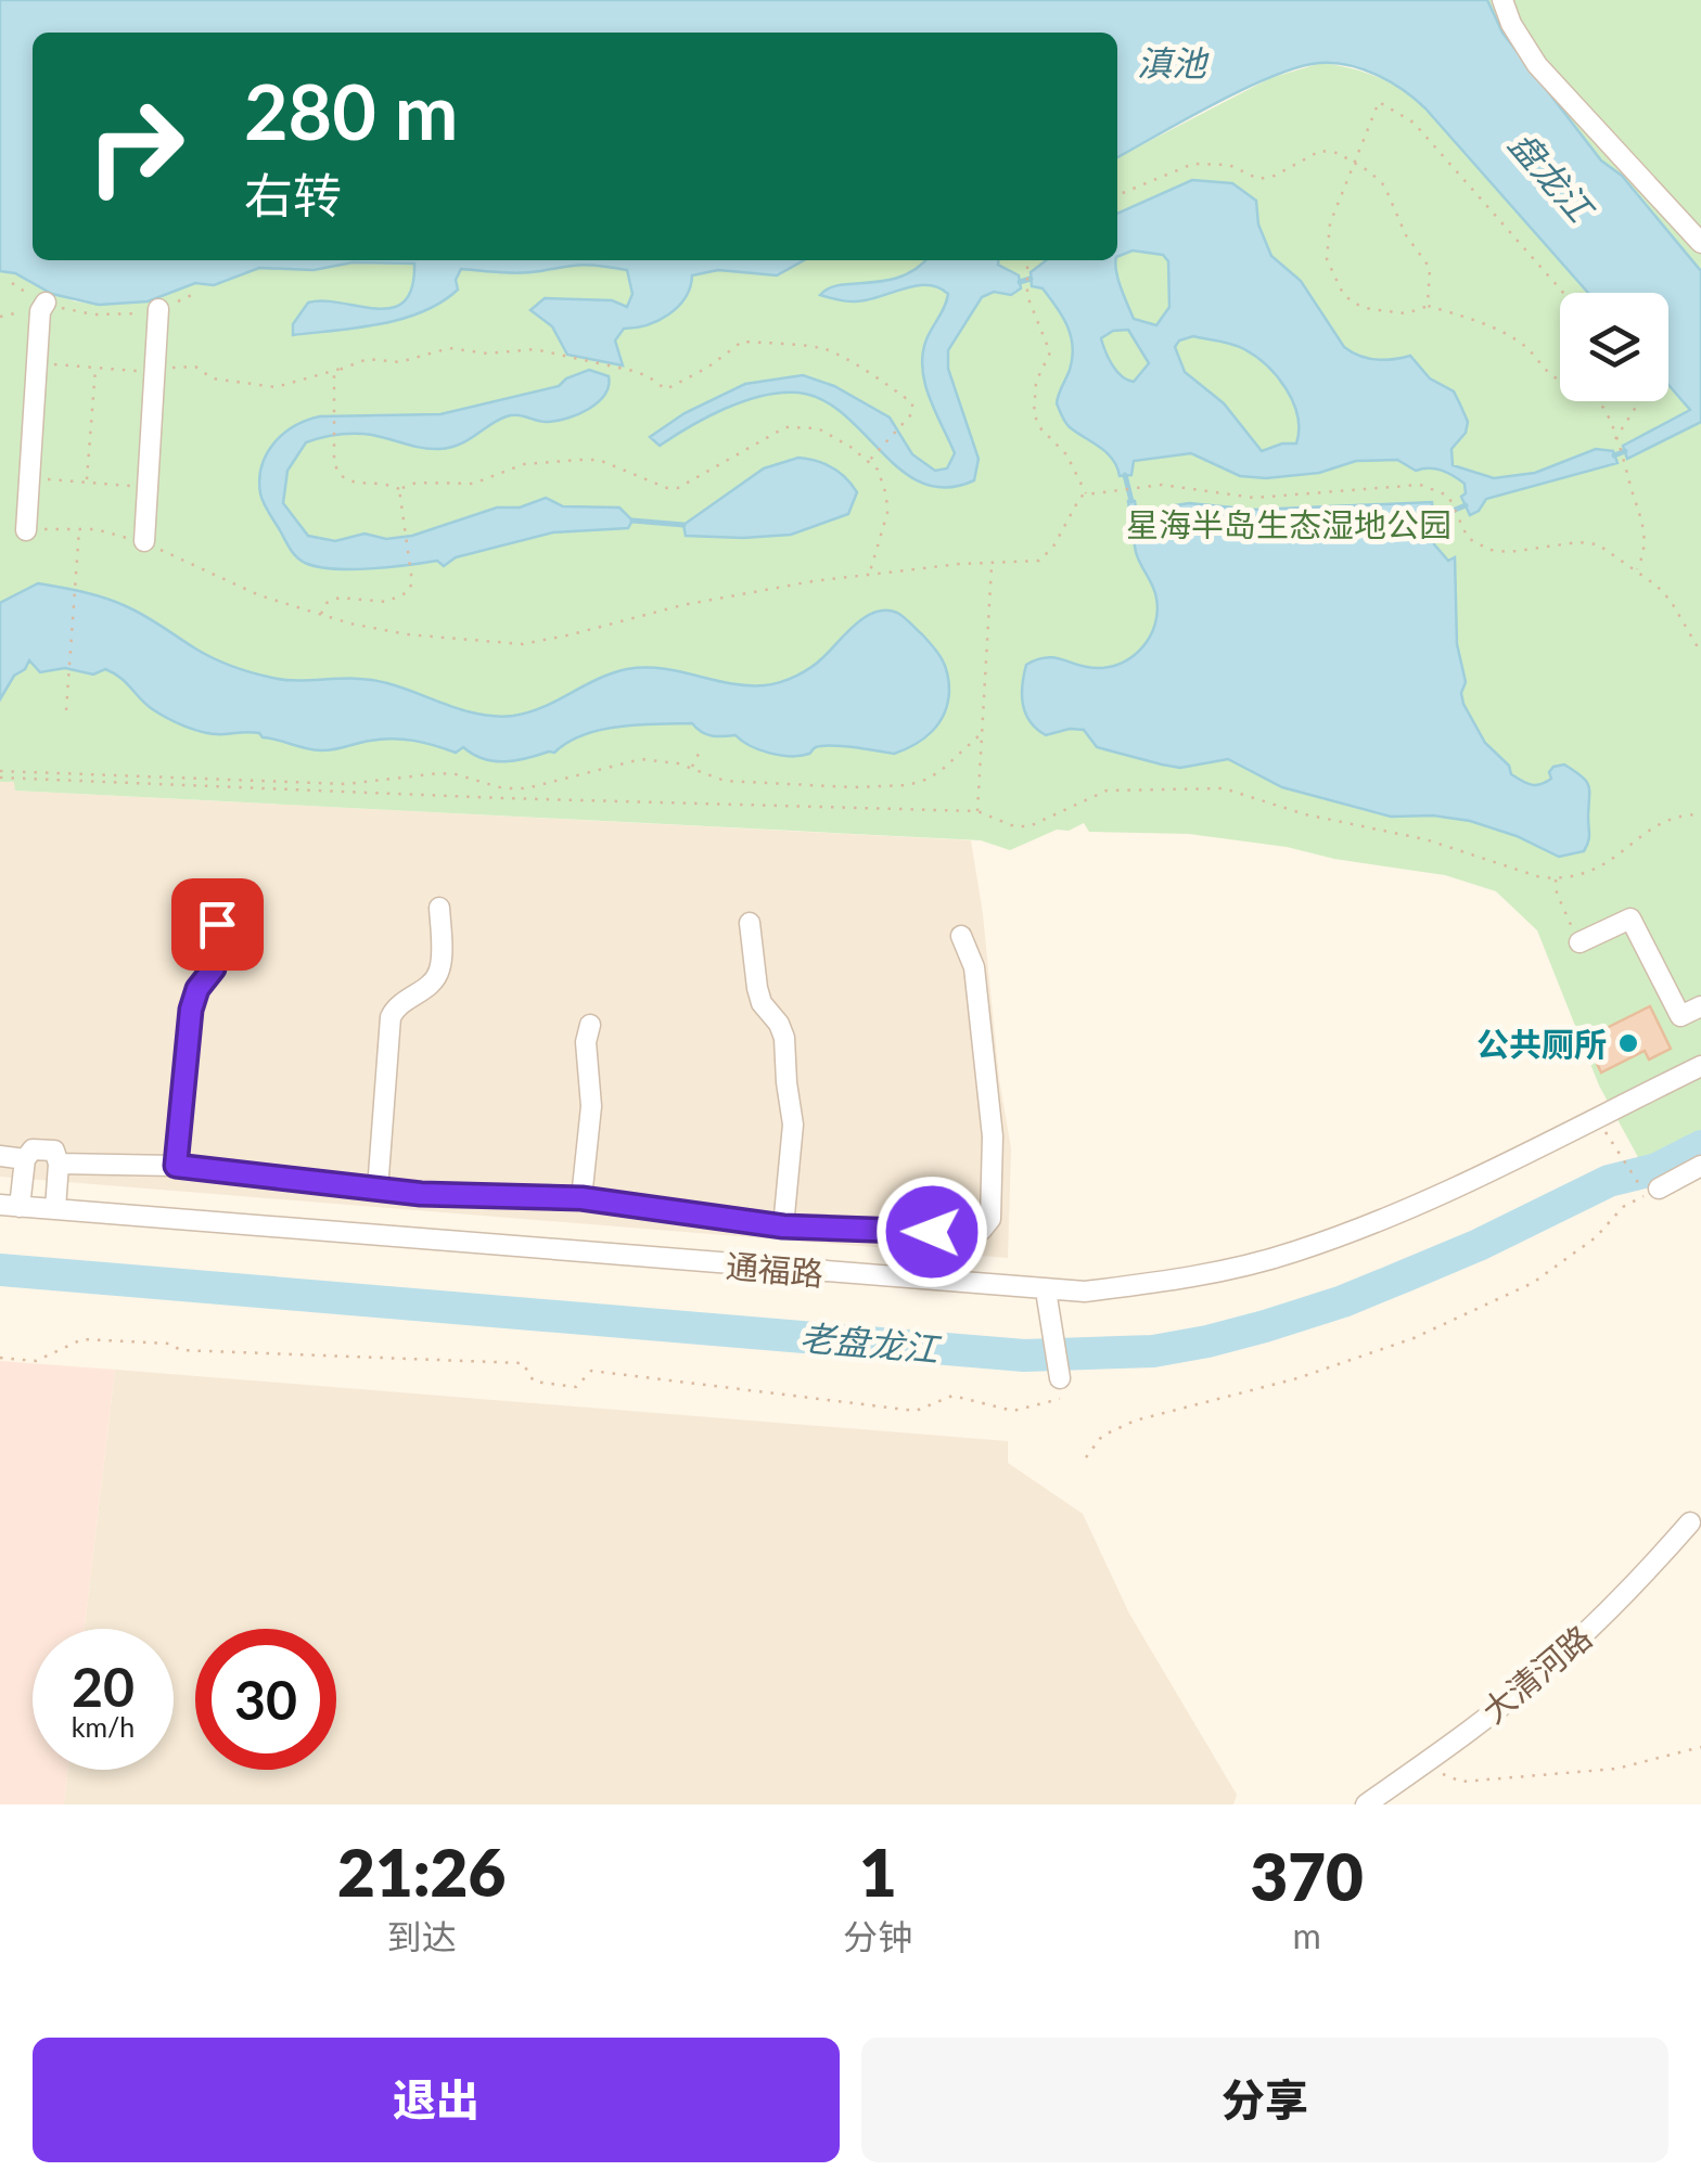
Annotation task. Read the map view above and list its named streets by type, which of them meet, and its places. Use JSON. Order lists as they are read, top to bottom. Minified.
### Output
{"streets":{"street":["通福路","大清河路"]},"water":["滇池","盘龙江","老盘龙江"],"parks":["星海半岛生态湿地公园"],"places":["公共厕所"],"page":{"turn":["280 m","右转"],"speed":"20 km/h","limit":"30","eta":["21:26","到达","1","分钟","370","m"],"buttons":["退出","分享"]}}
